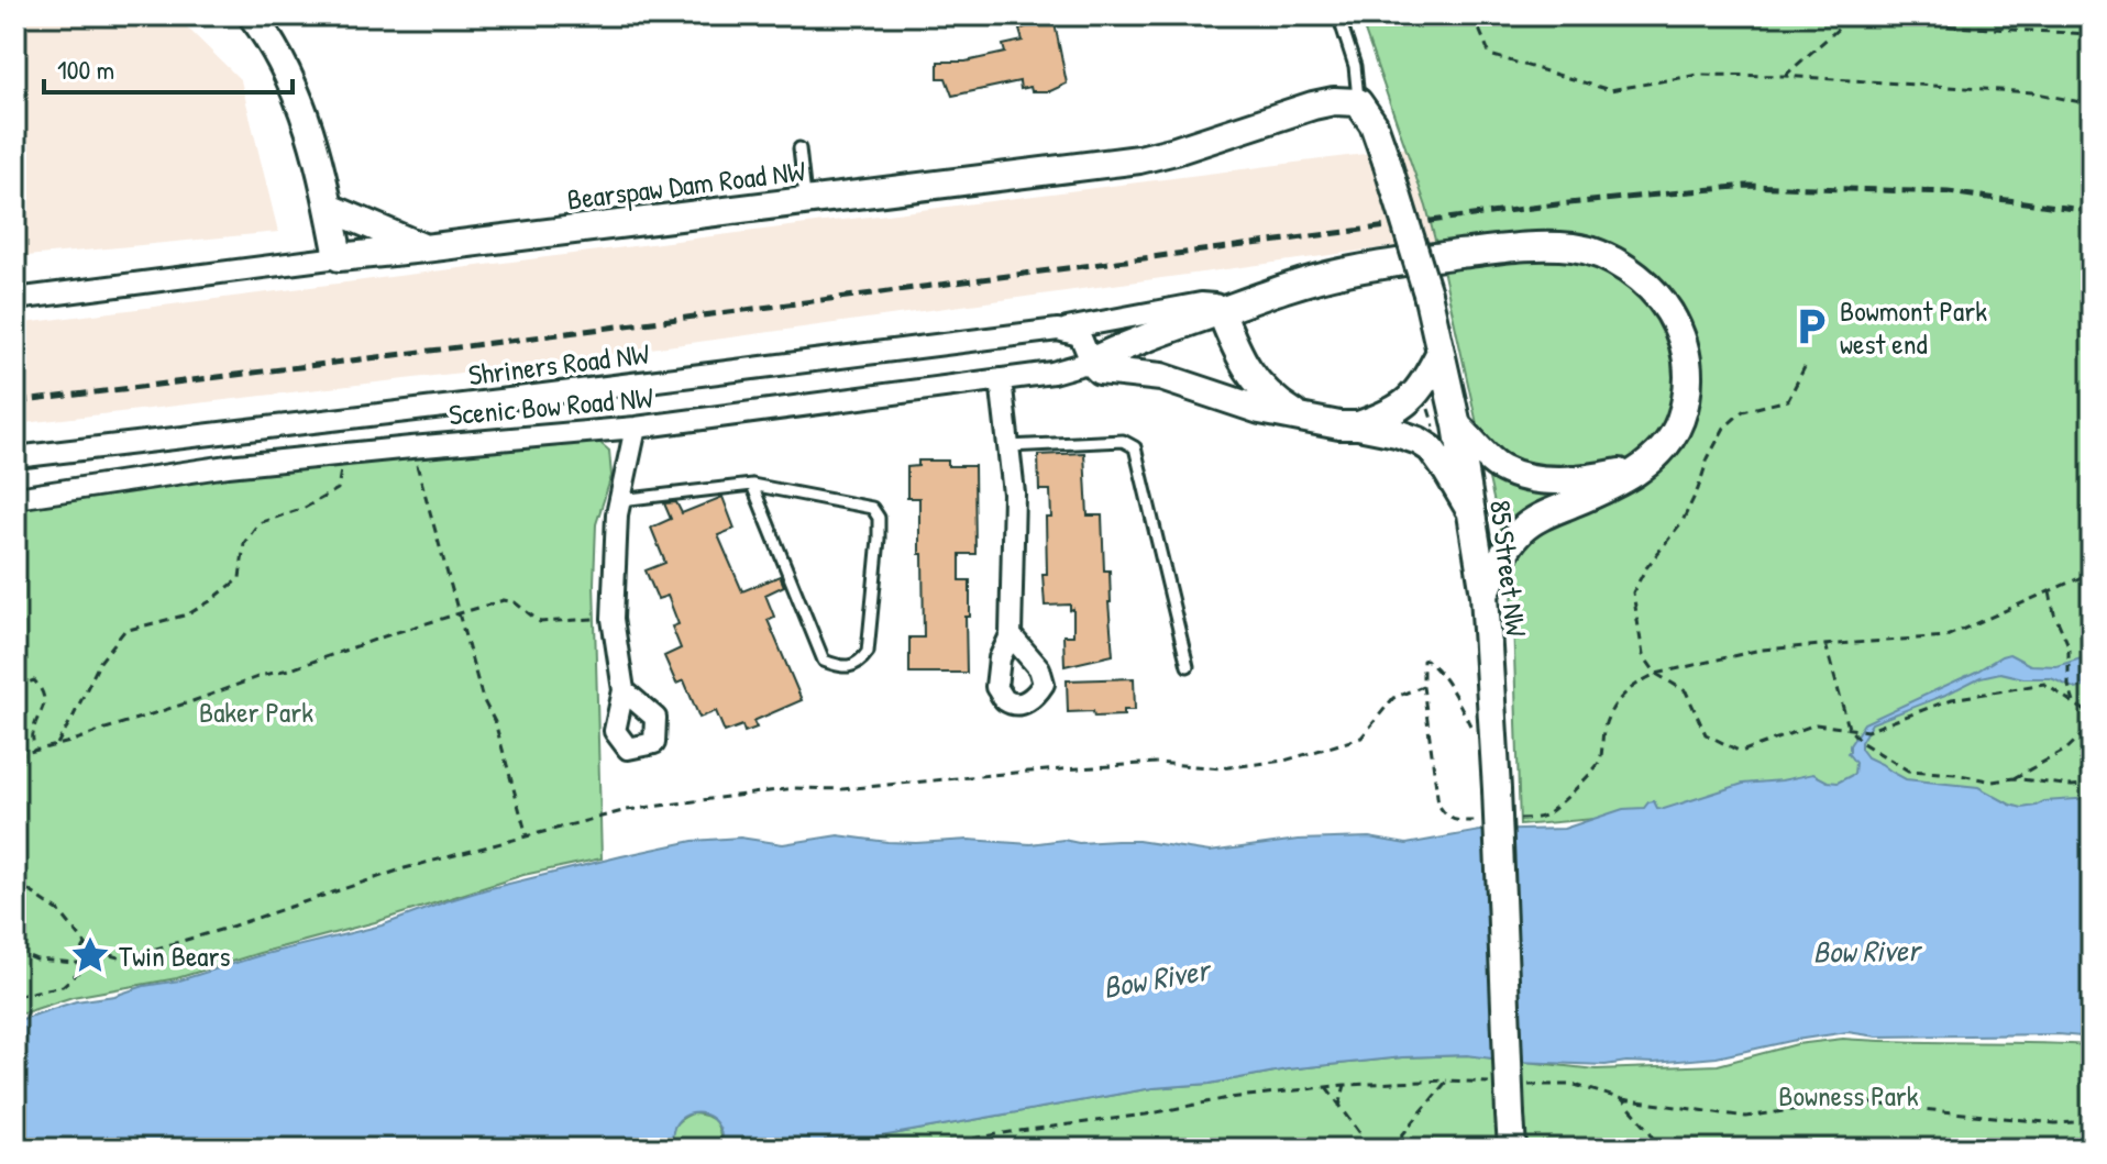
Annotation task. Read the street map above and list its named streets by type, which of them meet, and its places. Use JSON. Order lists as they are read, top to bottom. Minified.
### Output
{"streets":{"street":["Bearspaw Dam Road NW","Shriners Road NW","Scenic Bow Road NW","85 Street NW"]},"crossings":[["Bearspaw Dam Road NW","85 Street NW"]],"water":["Bow River"],"parks":["Baker Park","Bowness Park"],"places":{"parking":["Bowmont Park west end"],"place":["Twin Bears"]},"scale_bar":"100 m"}
